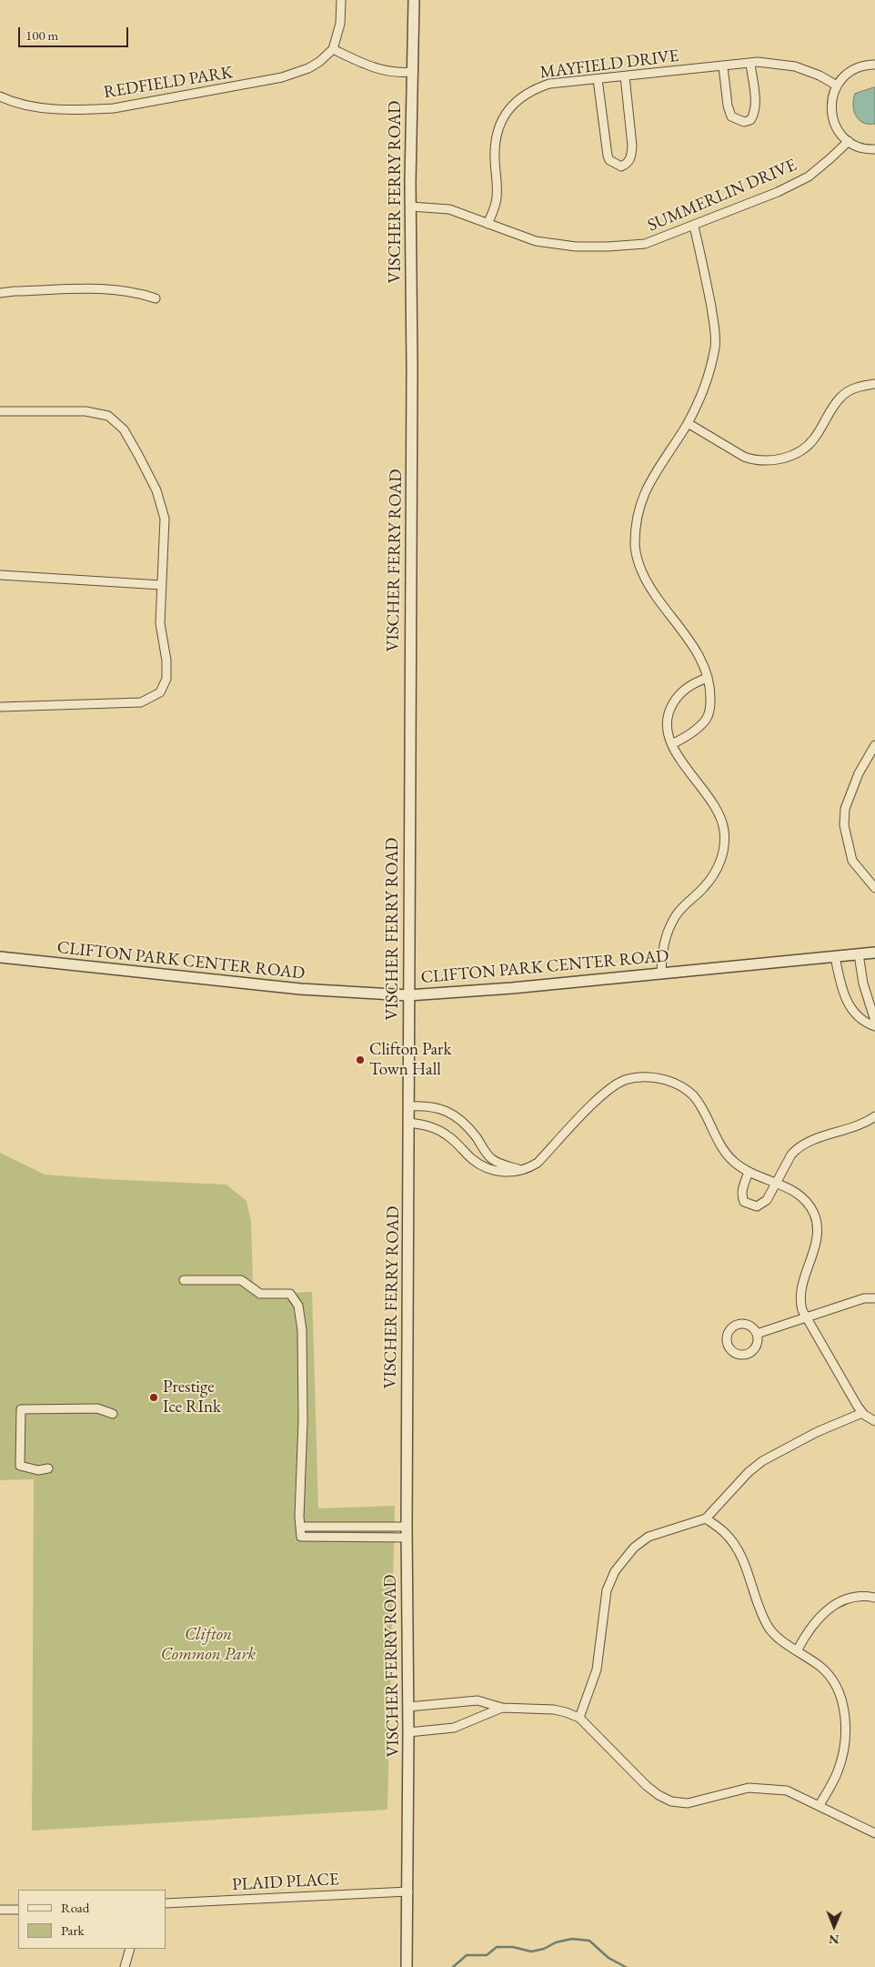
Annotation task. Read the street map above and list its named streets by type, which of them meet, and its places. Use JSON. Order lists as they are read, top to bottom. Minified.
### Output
{"streets":{"street":["MAYFIELD DRIVE","REDFIELD PARK","VISCHER FERRY ROAD","SUMMERLIN DRIVE","CLIFTON PARK CENTER ROAD","PLAID PLACE"]},"crossings":[["MAYFIELD DRIVE","SUMMERLIN DRIVE"],["VISCHER FERRY ROAD","SUMMERLIN DRIVE"],["VISCHER FERRY ROAD","CLIFTON PARK CENTER ROAD"],["VISCHER FERRY ROAD","PLAID PLACE"]],"parks":["Clifton Common Park"],"places":["Clifton Park Town Hall","Prestige Ice RInk"],"legend":["Road","Park"],"scale_bar":"100 m","north":"bottom"}
